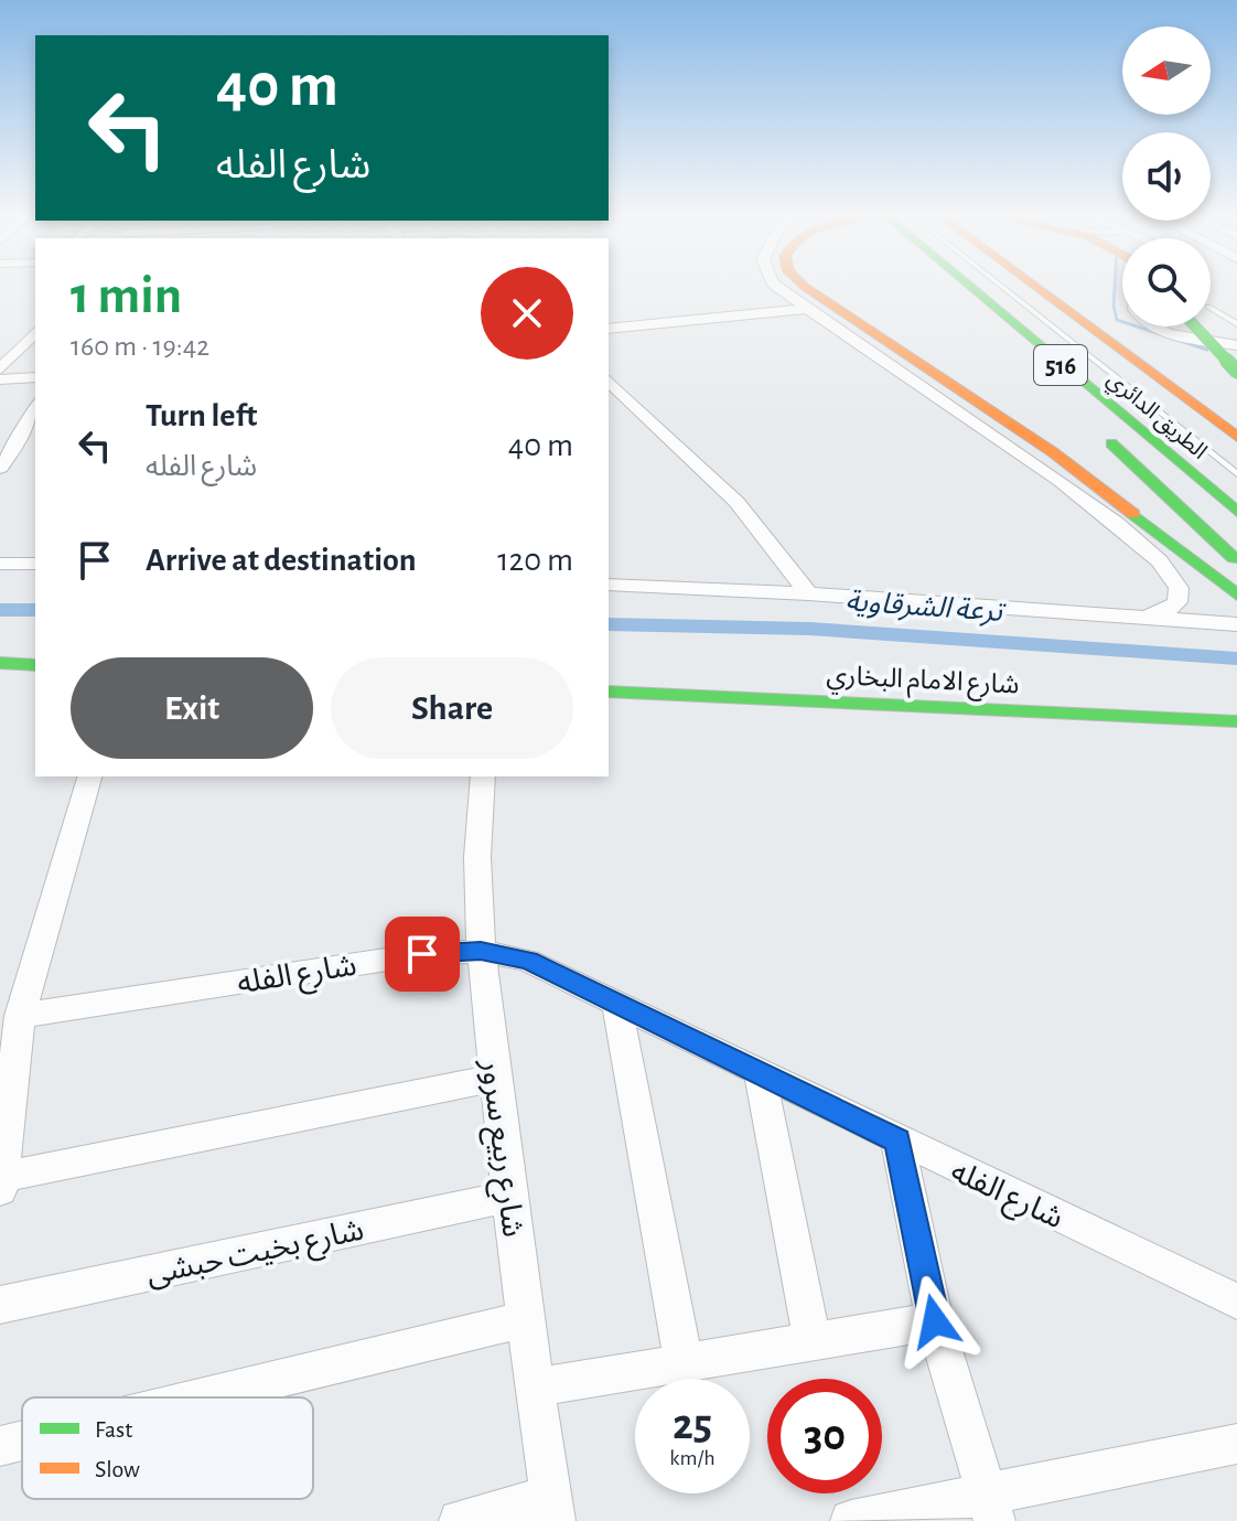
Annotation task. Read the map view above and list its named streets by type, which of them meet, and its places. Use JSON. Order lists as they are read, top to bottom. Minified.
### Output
{"streets":{"main road":["516","الطريق الدائري","شارع الامام البخاري"],"street":["شارع الفله","شارع ربيع سرور","شارع بخيت حبشى"]},"crossings":[["شارع الفله","شارع ربيع سرور"],["شارع ربيع سرور","شارع بخيت حبشى"]],"water":["ترعة الشرقاوية"],"legend":["Fast","Slow"],"north":"left","page":{"turn":["40 m","شارع الفله"],"heading":["1 min","160 m · 19:42"],"list":[{"name":"Turn left","note":"شارع الفله","value":"40 m"},{"name":"Arrive at destination","value":"120 m"}],"buttons":["Exit","Share"],"speed":"25 km/h","limit":"30"}}
